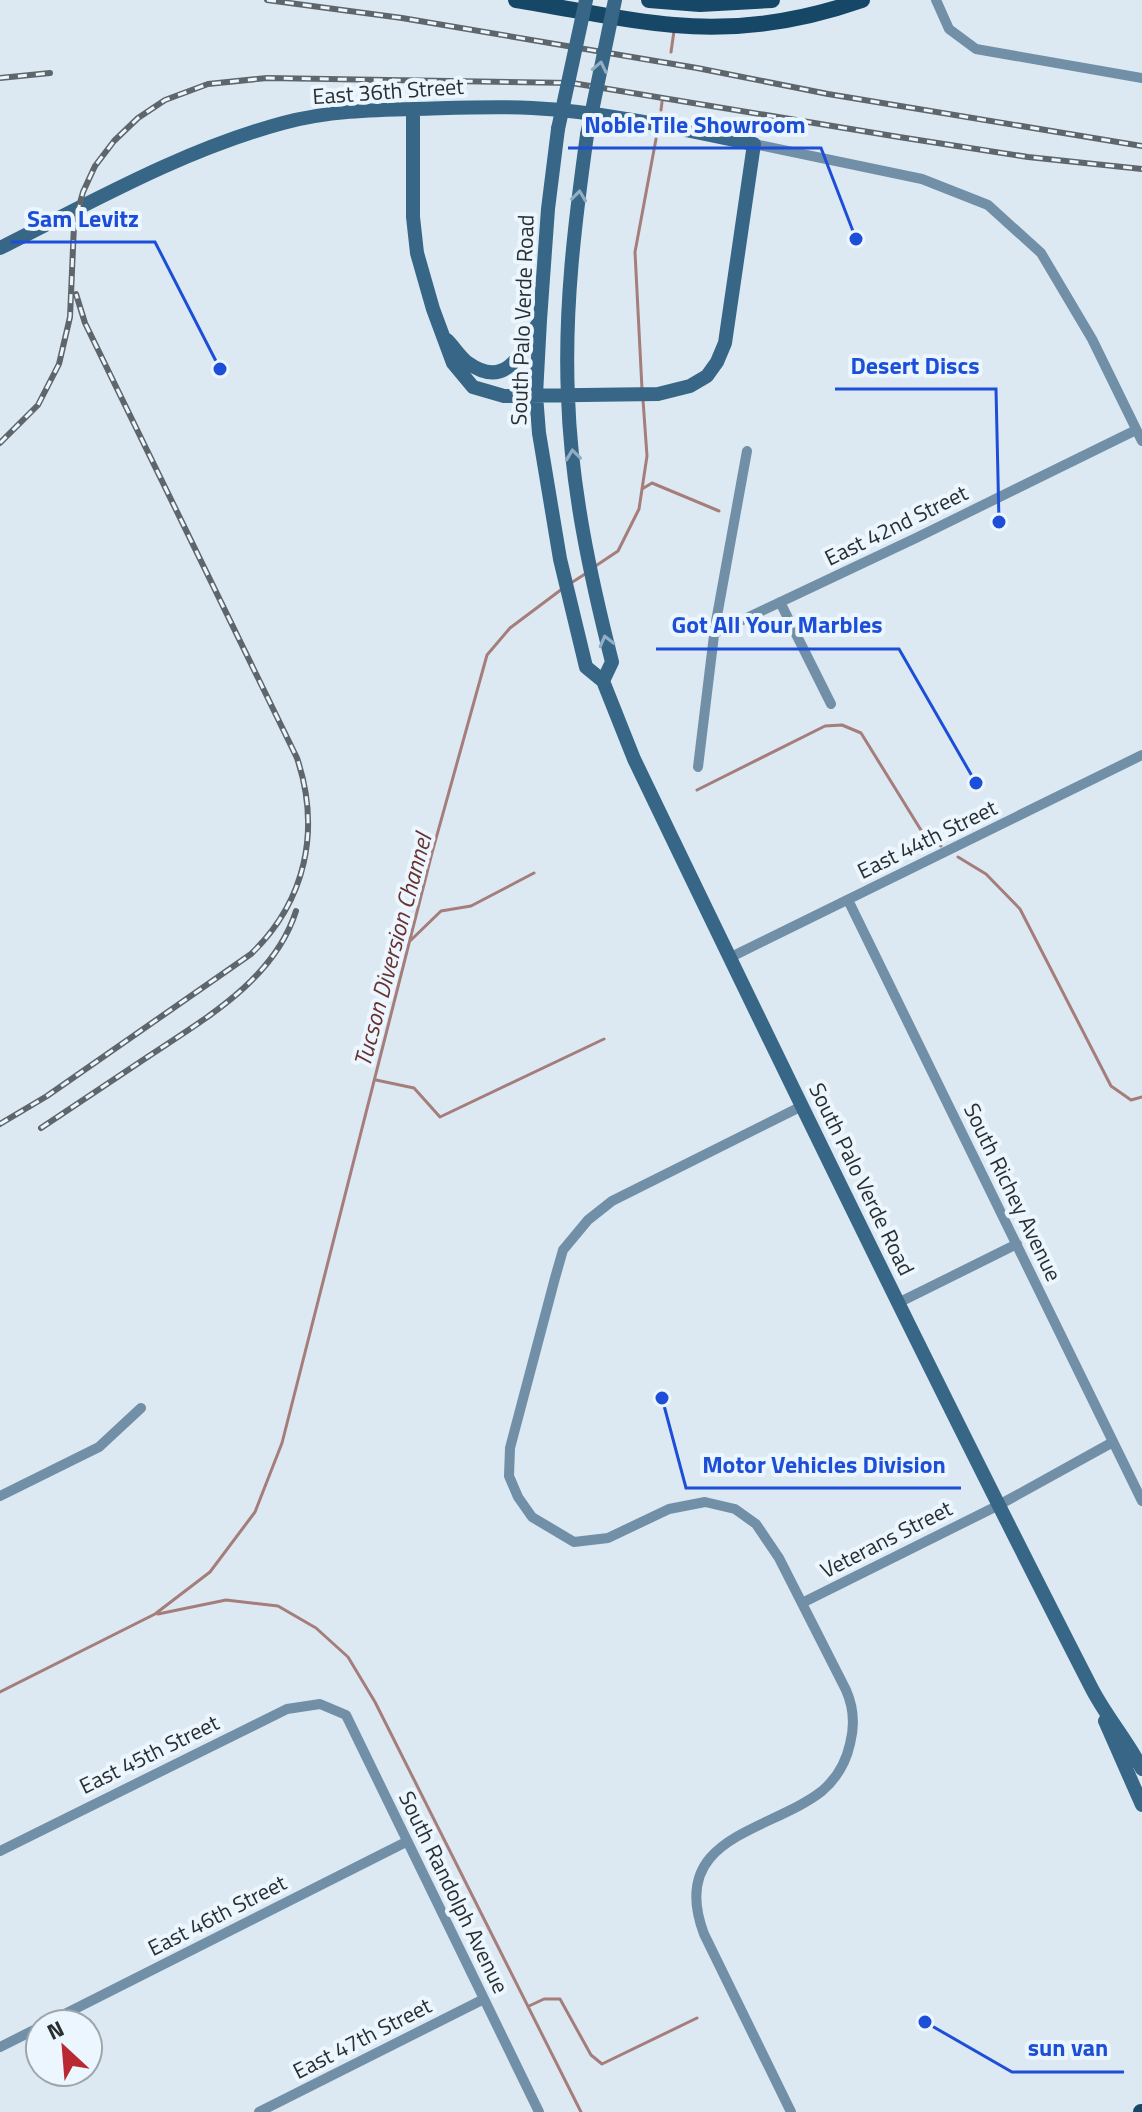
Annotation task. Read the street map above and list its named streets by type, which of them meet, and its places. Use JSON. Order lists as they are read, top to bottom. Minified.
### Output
{"streets":{"main road":["East 36th Street","South Palo Verde Road"],"street":["East 42nd Street","East 44th Street","South Richey Avenue","Veterans Street","East 45th Street","South Randolph Avenue","East 46th Street","East 47th Street"]},"crossings":[["South Palo Verde Road","East 44th Street"],["South Palo Verde Road","Veterans Street"],["East 44th Street","South Richey Avenue"],["South Richey Avenue","Veterans Street"],["East 45th Street","South Randolph Avenue"],["South Randolph Avenue","East 46th Street"],["South Randolph Avenue","East 47th Street"]],"water":["Tucson Diversion Channel"],"places":["Noble Tile Showroom","Sam Levitz","Desert Discs","Got All Your Marbles","Motor Vehicles Division","sun van"],"north":"top left"}
